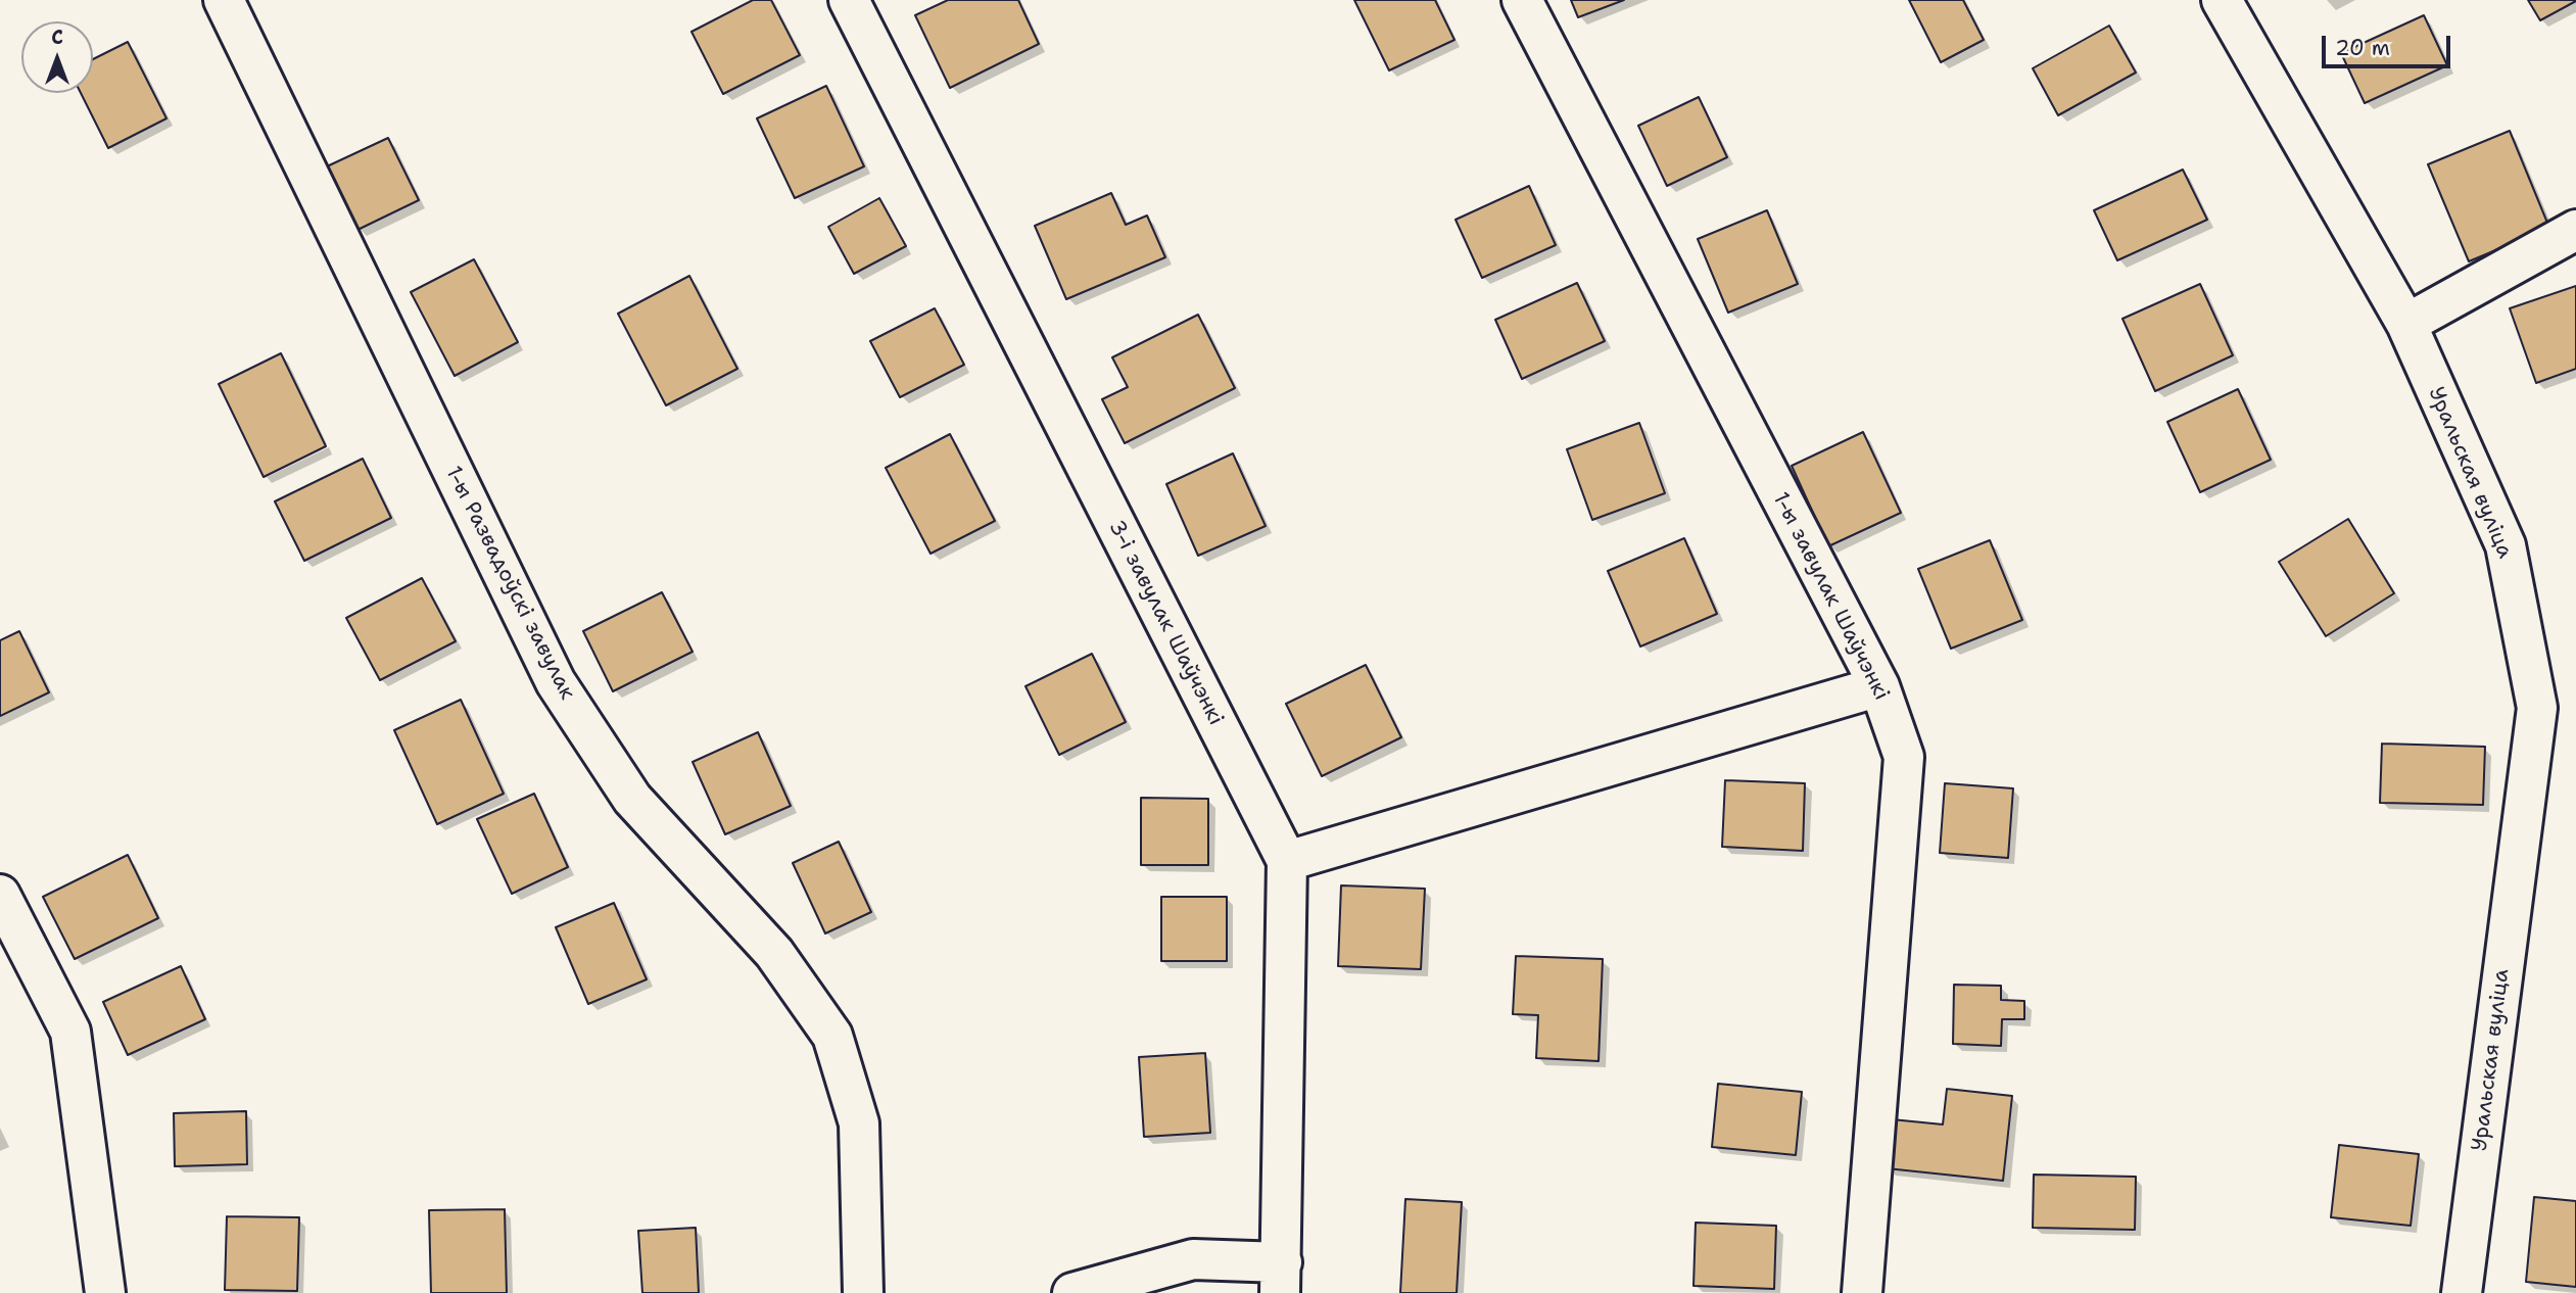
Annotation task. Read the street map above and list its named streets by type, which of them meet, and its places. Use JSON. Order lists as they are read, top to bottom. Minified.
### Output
{"streets":{"street":["Уральская вуліца","1-ы Развадоўскі завулак","1-ы завулак Шаўчэнкі","3-і завулак Шаўчэнкі"]},"scale_bar":"20 m","north":"top"}
